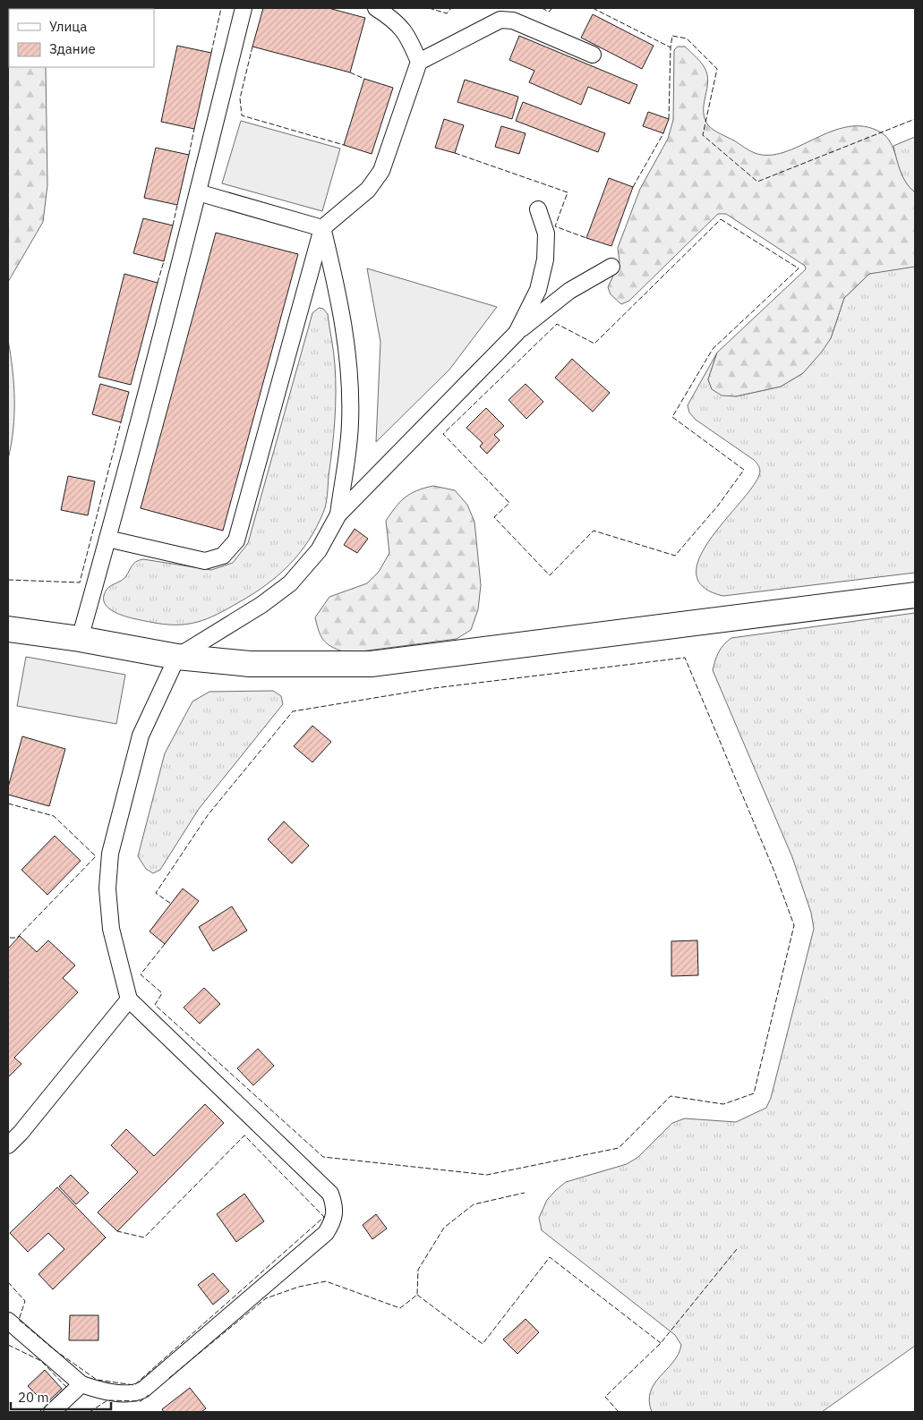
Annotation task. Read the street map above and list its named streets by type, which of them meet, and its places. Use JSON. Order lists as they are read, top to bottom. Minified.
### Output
{"legend":["Улица","Здание"],"scale_bar":"20 m"}
